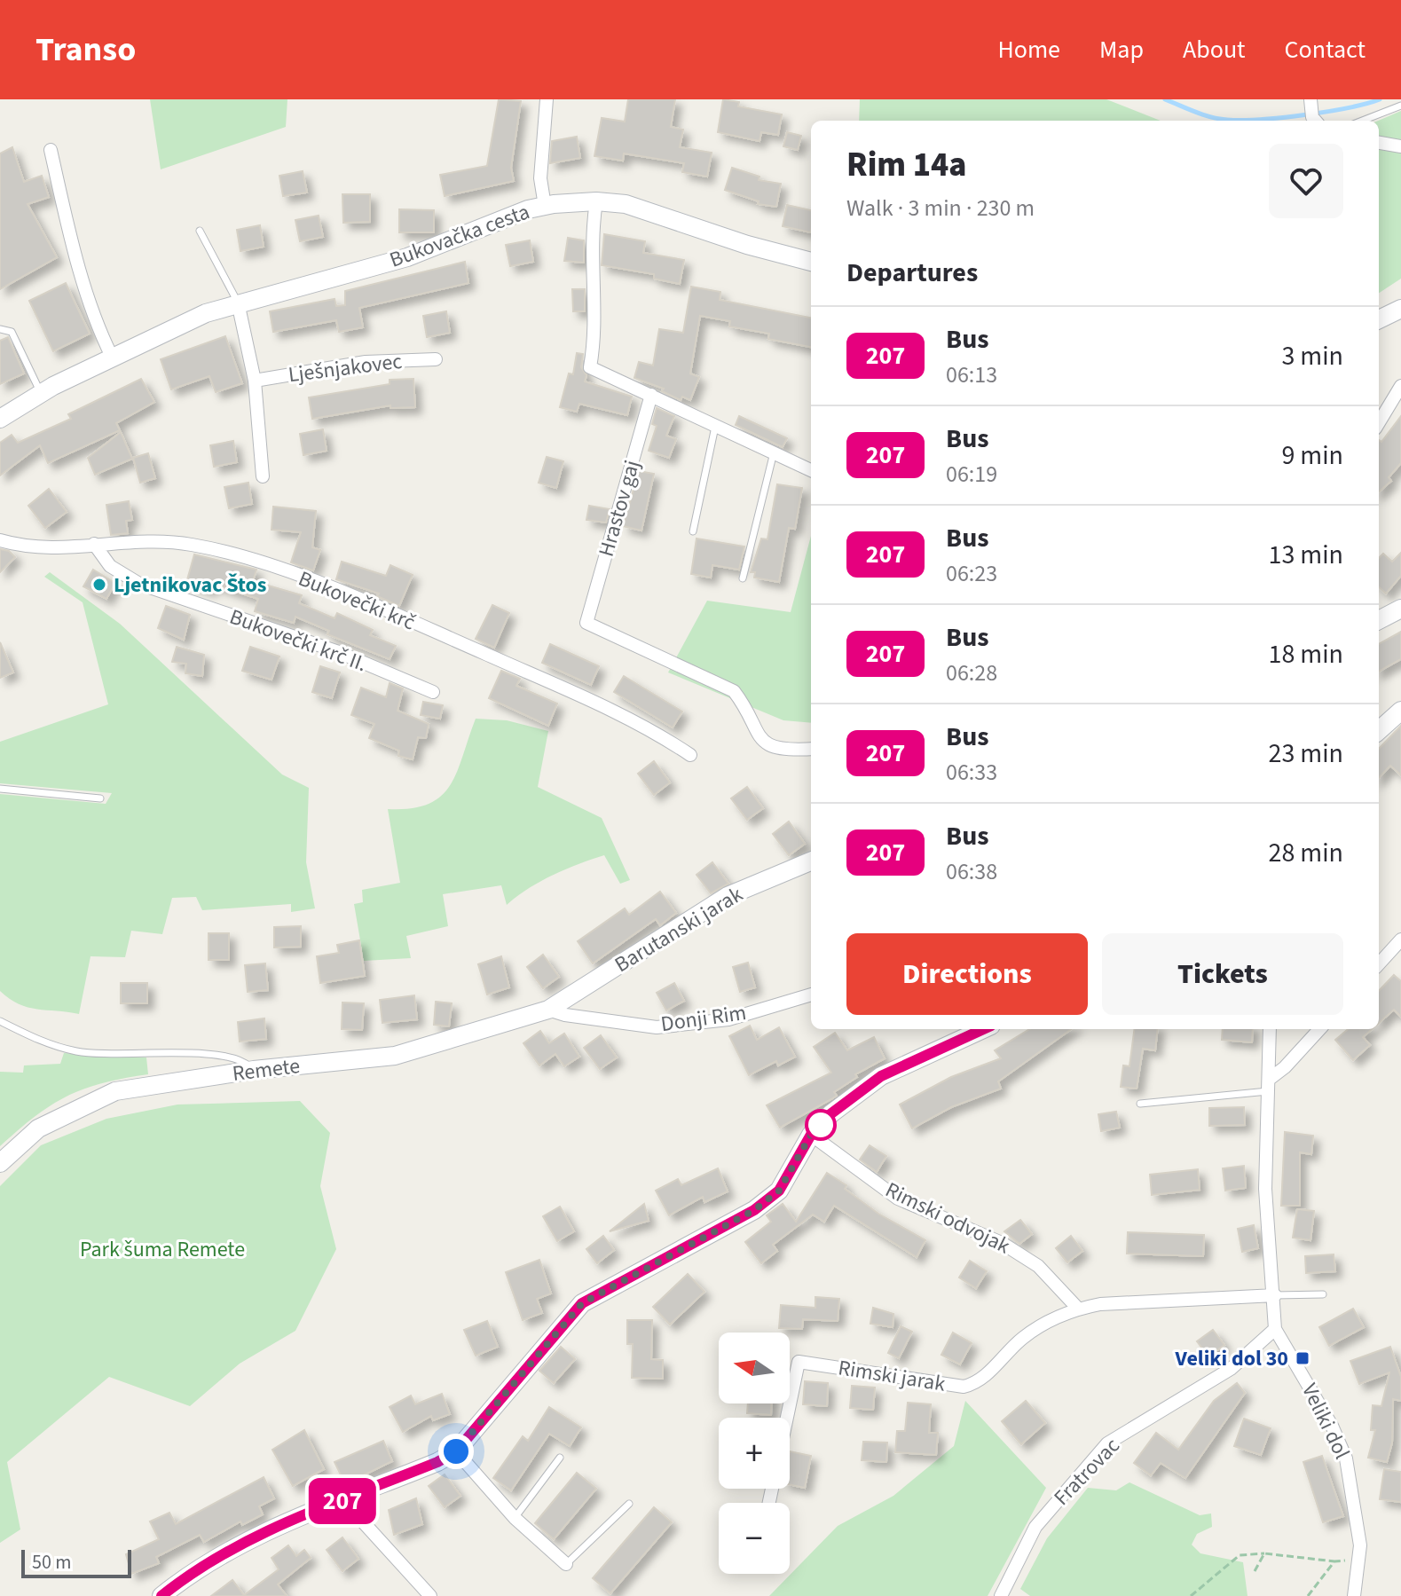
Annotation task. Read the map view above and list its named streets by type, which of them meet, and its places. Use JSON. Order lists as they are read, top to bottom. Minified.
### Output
{"streets":{"street":["Bukovačka cesta","Lješnjakovec","Hrastov gaj","Bukovečki krč","Bukovečki krč II.","Barutanski jarak","Donji Rim","Remete","Rimski odvojak","Rimski jarak","Veliki dol","Fratrovac"]},"crossings":[["Bukovečki krč","Bukovečki krč II."],["Barutanski jarak","Donji Rim"],["Barutanski jarak","Remete"],["Donji Rim","Remete"],["Rimski odvojak","Rimski jarak"],["Veliki dol","Fratrovac"]],"parks":["Park šuma Remete"],"places":{"other":["Ljetnikovac Štos"],"transit":["Veliki dol 30"]},"lines":["bus line 207"],"scale_bar":"50 m","north":"left","page":{"header":"Transo","nav":["Home","Map","About","Contact"],"on_map":"207","heading":[["Rim 14a","Walk · 3 min · 230 m"],"Departures"],"list":[{"mark":"207","name":"Bus","note":"06:13","value":"3 min"},{"mark":"207","name":"Bus","note":"06:19","value":"9 min"},{"mark":"207","name":"Bus","note":"06:23","value":"13 min"},{"mark":"207","name":"Bus","note":"06:28","value":"18 min"},{"mark":"207","name":"Bus","note":"06:33","value":"23 min"},{"mark":"207","name":"Bus","note":"06:38","value":"28 min"}],"buttons":["Directions","Tickets"],"map_buttons":["+","−"],"scale":"50 m"}}
